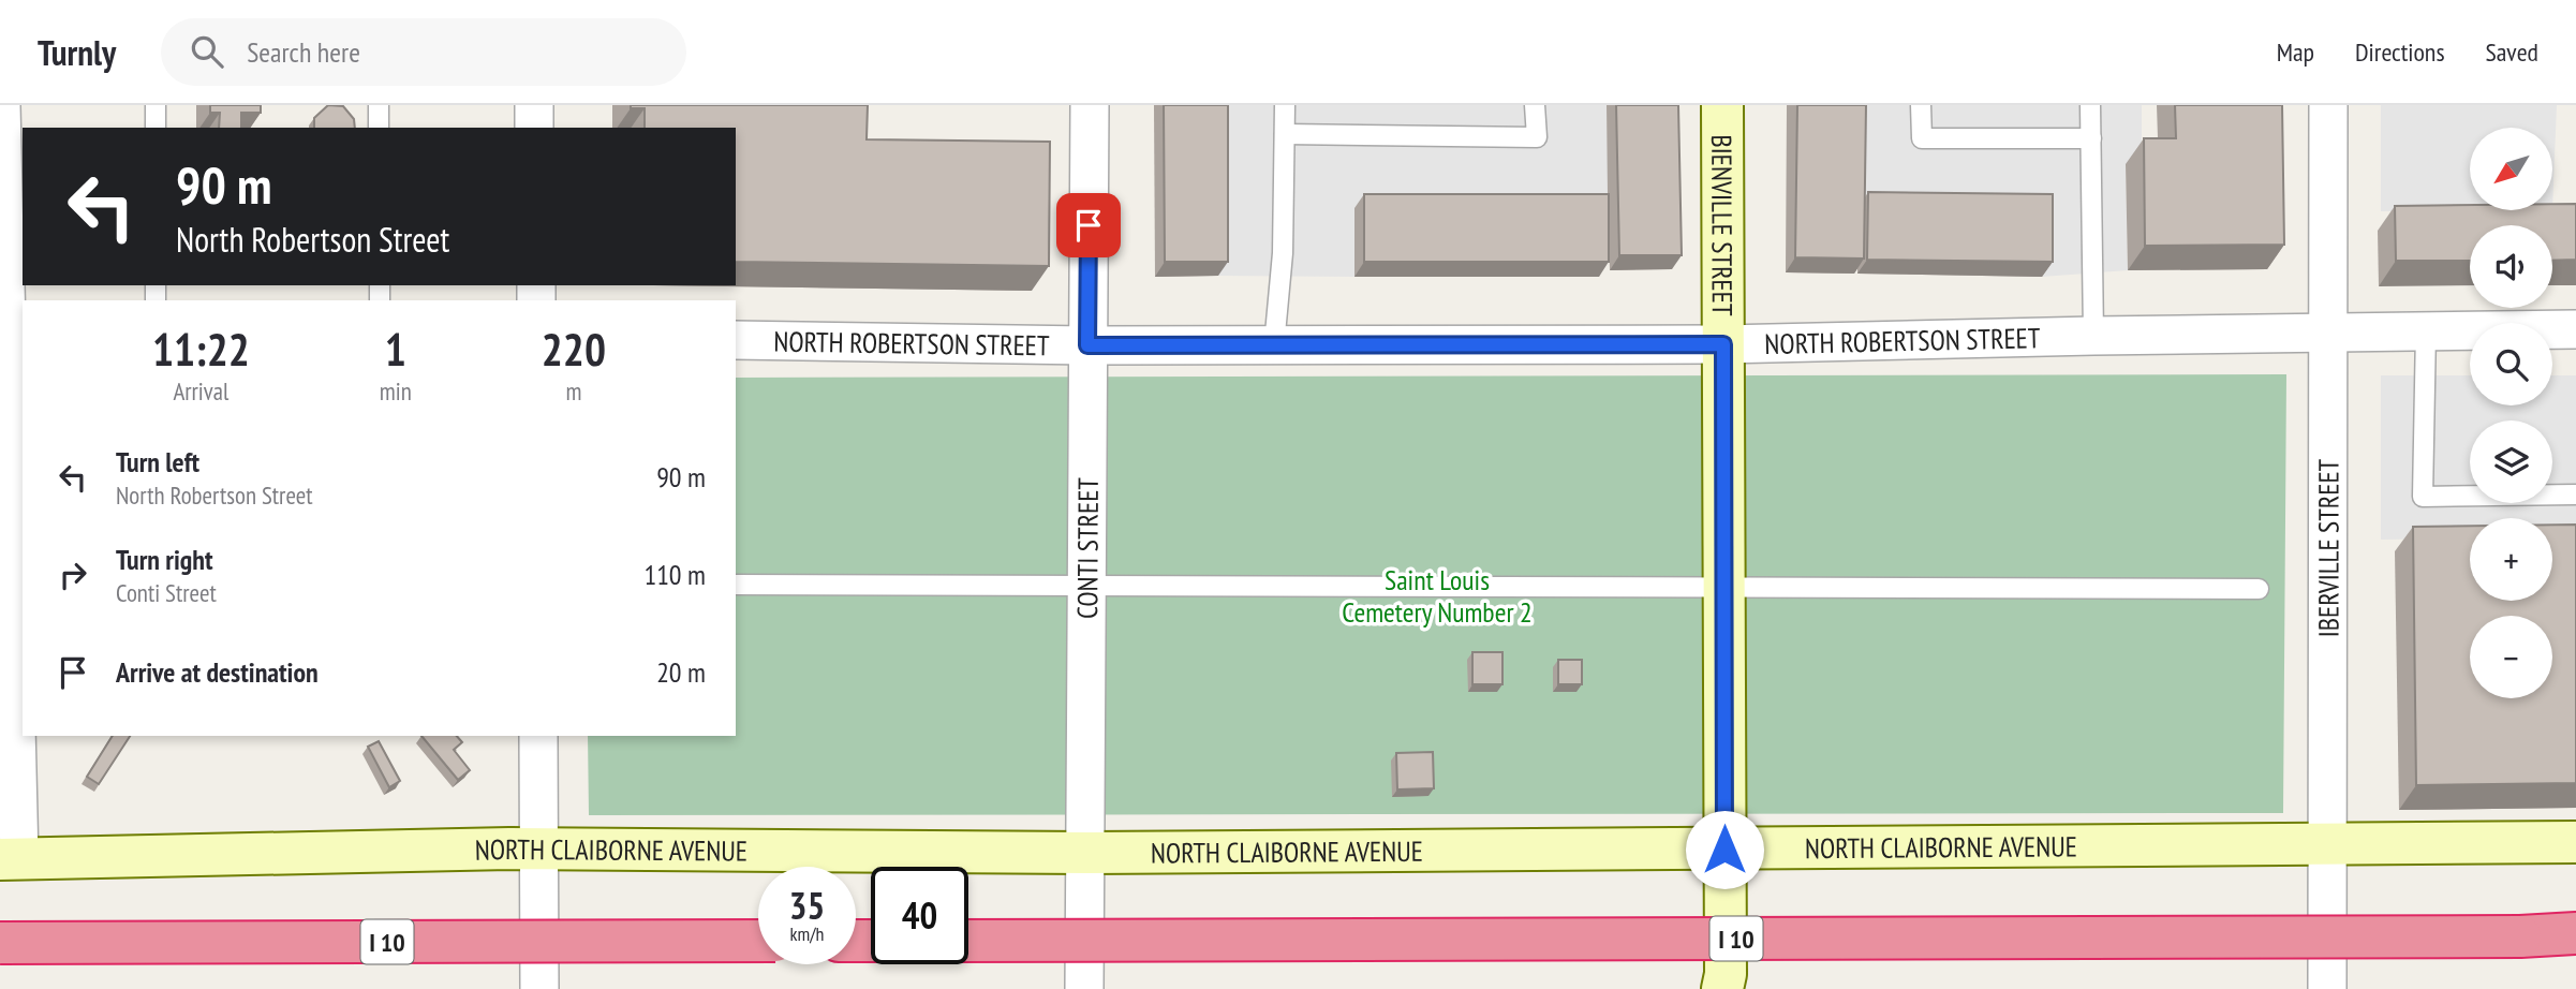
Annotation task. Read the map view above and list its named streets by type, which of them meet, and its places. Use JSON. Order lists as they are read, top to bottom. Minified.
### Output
{"streets":{"highway":["I 10"],"main road":["BIENVILLE STREET","NORTH CLAIBORNE AVENUE"],"street":["NORTH ROBERTSON STREET","CONTI STREET","IBERVILLE STREET"]},"crossings":[["BIENVILLE STREET","NORTH ROBERTSON STREET"],["BIENVILLE STREET","NORTH CLAIBORNE AVENUE"],["NORTH ROBERTSON STREET","CONTI STREET"],["NORTH ROBERTSON STREET","IBERVILLE STREET"],["CONTI STREET","NORTH CLAIBORNE AVENUE"],["IBERVILLE STREET","NORTH CLAIBORNE AVENUE"]],"parks":["Saint Louis Cemetery Number 2"],"north":"bottom left","page":{"header":"Turnly","search":"Search here","nav":["Map","Directions","Saved"],"map_buttons":["+","−"],"turn":["90 m","North Robertson Street"],"eta":["11:22","Arrival","1","min","220","m"],"list":[{"name":"Turn left","note":"North Robertson Street","value":"90 m"},{"name":"Turn right","note":"Conti Street","value":"110 m"},{"name":"Arrive at destination","value":"20 m"}],"speed":"35 km/h","limit":"40"}}
